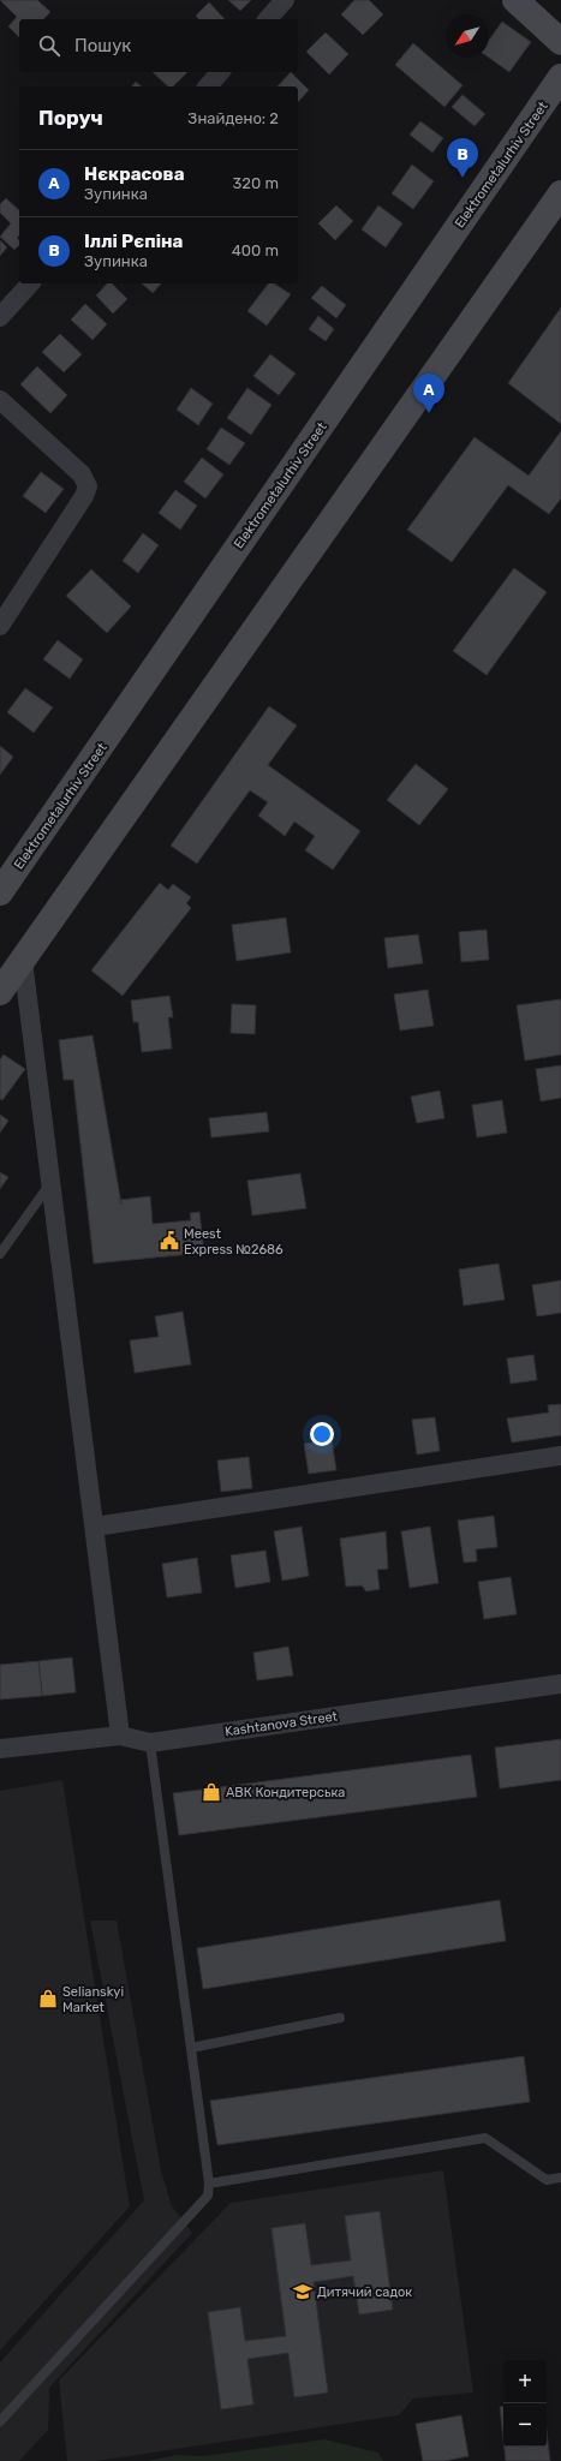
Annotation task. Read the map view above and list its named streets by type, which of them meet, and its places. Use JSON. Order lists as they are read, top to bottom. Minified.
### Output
{"streets":{"main road":["Elektrometalurhiv Street"],"street":["Kashtanova Street"]},"places":{"public building":["Meest Express №2686"],"shop":["АВК Кондитерська","Selianskyi Market"],"school or university":["Дитячий садок"]},"north":"bottom left","page":{"search":"Пошук","heading":["Поруч","Знайдено: 2"],"pins":["B","A"],"list":[{"mark":"A","name":"Нєкрасова","note":"Зупинка","value":"320 m"},{"mark":"B","name":"Іллі Рєпіна","note":"Зупинка","value":"400 m"}],"map_buttons":["+","−"]}}
